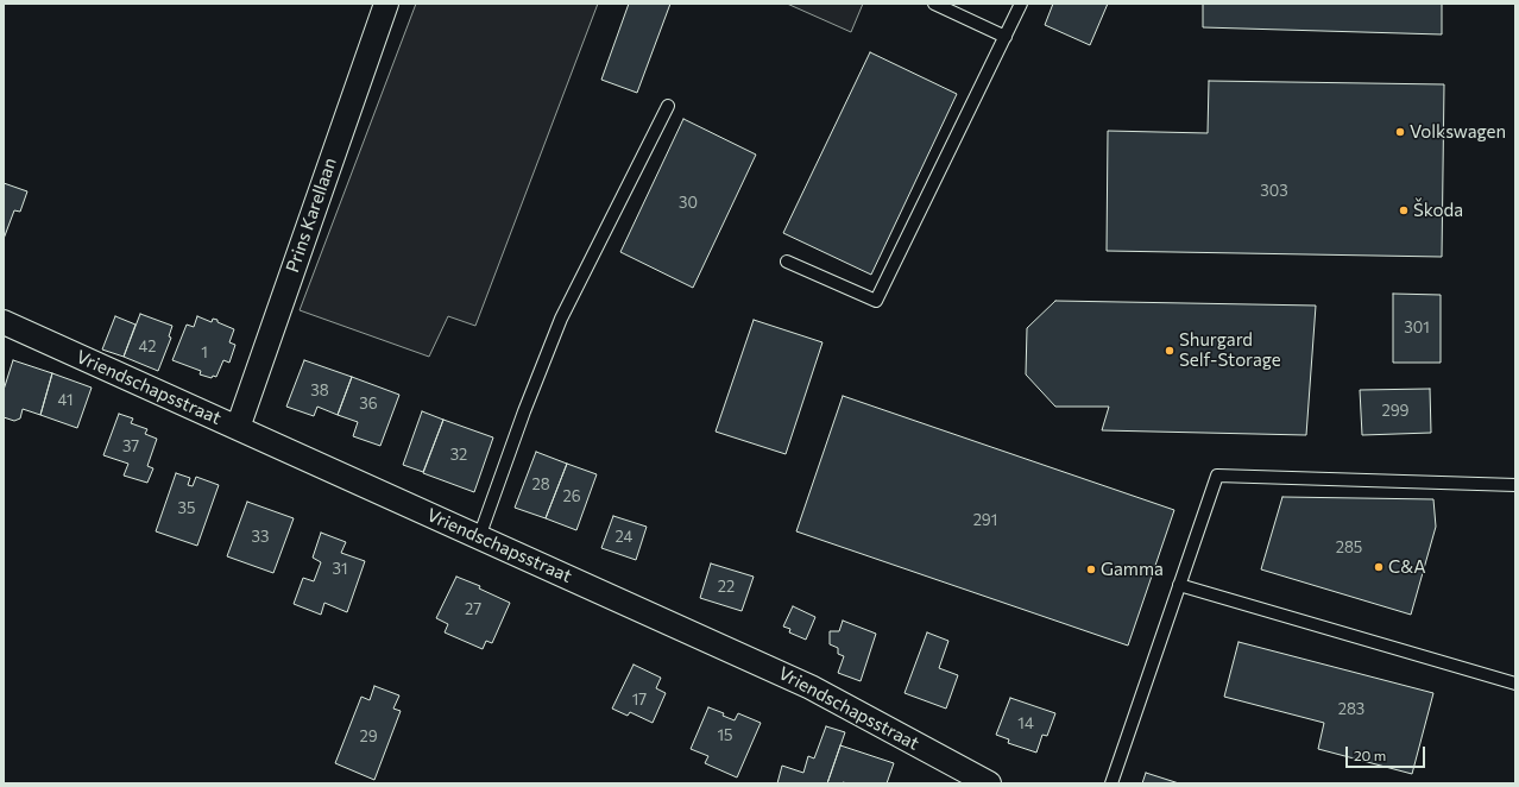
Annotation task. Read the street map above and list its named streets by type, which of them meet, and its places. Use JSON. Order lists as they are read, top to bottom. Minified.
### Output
{"streets":{"street":["Prins Karellaan","Vriendschapsstraat"]},"crossings":[["Prins Karellaan","Vriendschapsstraat"]],"places":["Volkswagen","Škoda","Shurgard Self-Storage","C&A","Gamma"],"house_numbers":["303","30","301","42","1","38","41","36","299","37","32","28","26","35","291","33","24","285","31","22","27","17","283","14","15","29"],"scale_bar":"20 m"}
